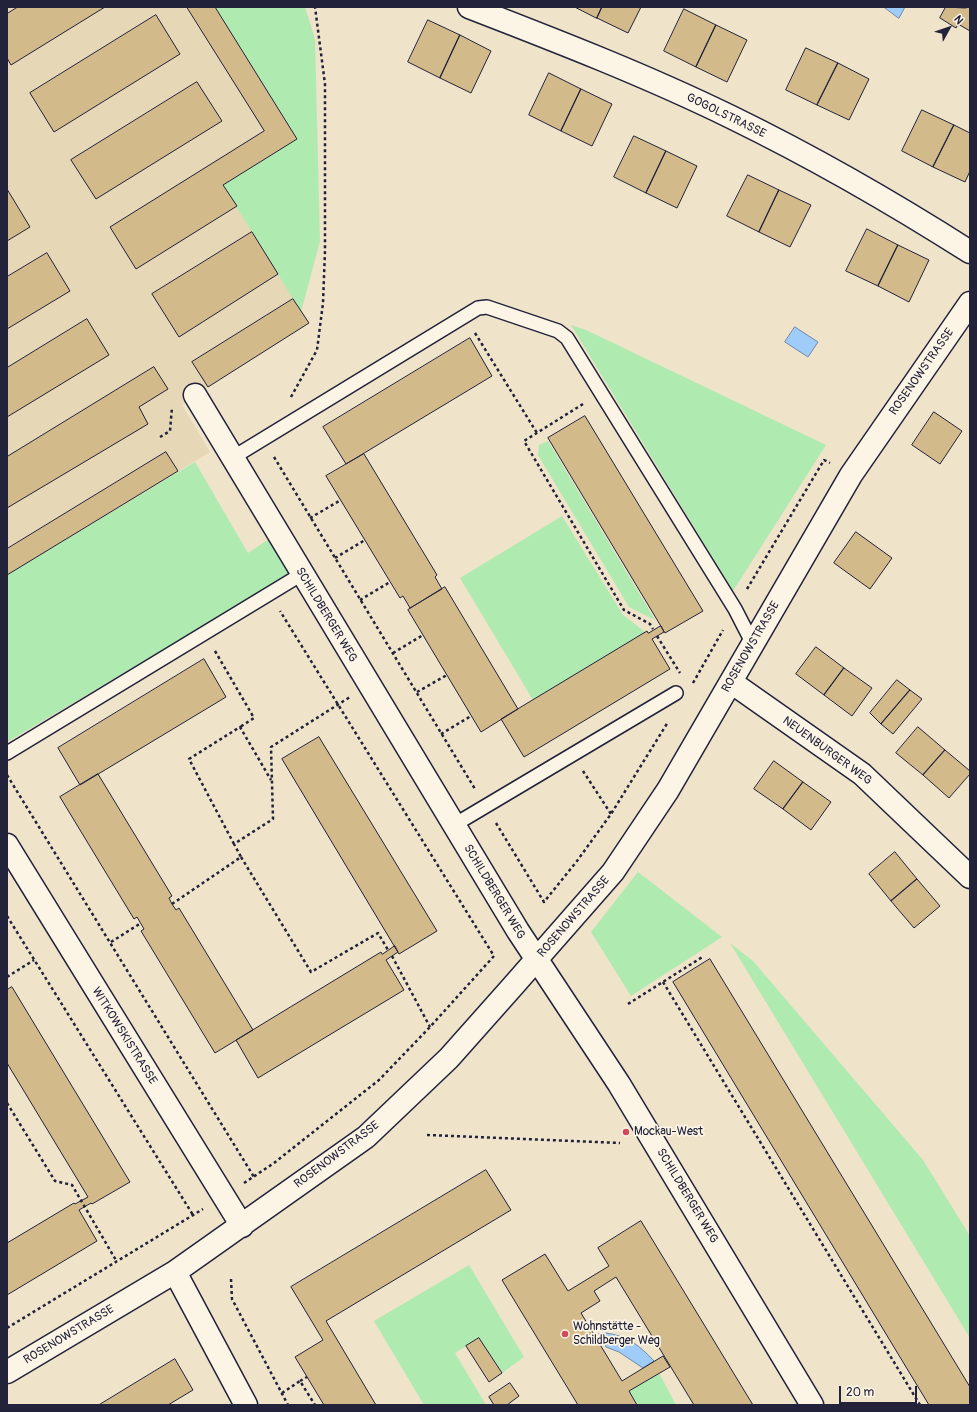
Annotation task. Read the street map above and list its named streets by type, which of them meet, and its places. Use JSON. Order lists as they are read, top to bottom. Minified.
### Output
{"streets":{"street":["GOGOLSTRASSE","ROSENOWSTRASSE","SCHILDBERGER WEG","NEUENBURGER WEG","WITKOWSKISTRASSE"]},"crossings":[["ROSENOWSTRASSE","SCHILDBERGER WEG"],["ROSENOWSTRASSE","NEUENBURGER WEG"],["ROSENOWSTRASSE","WITKOWSKISTRASSE"]],"places":["Mockau-West","Wohnstätte - Schildberger Weg"],"scale_bar":"20 m","north":"top right"}
